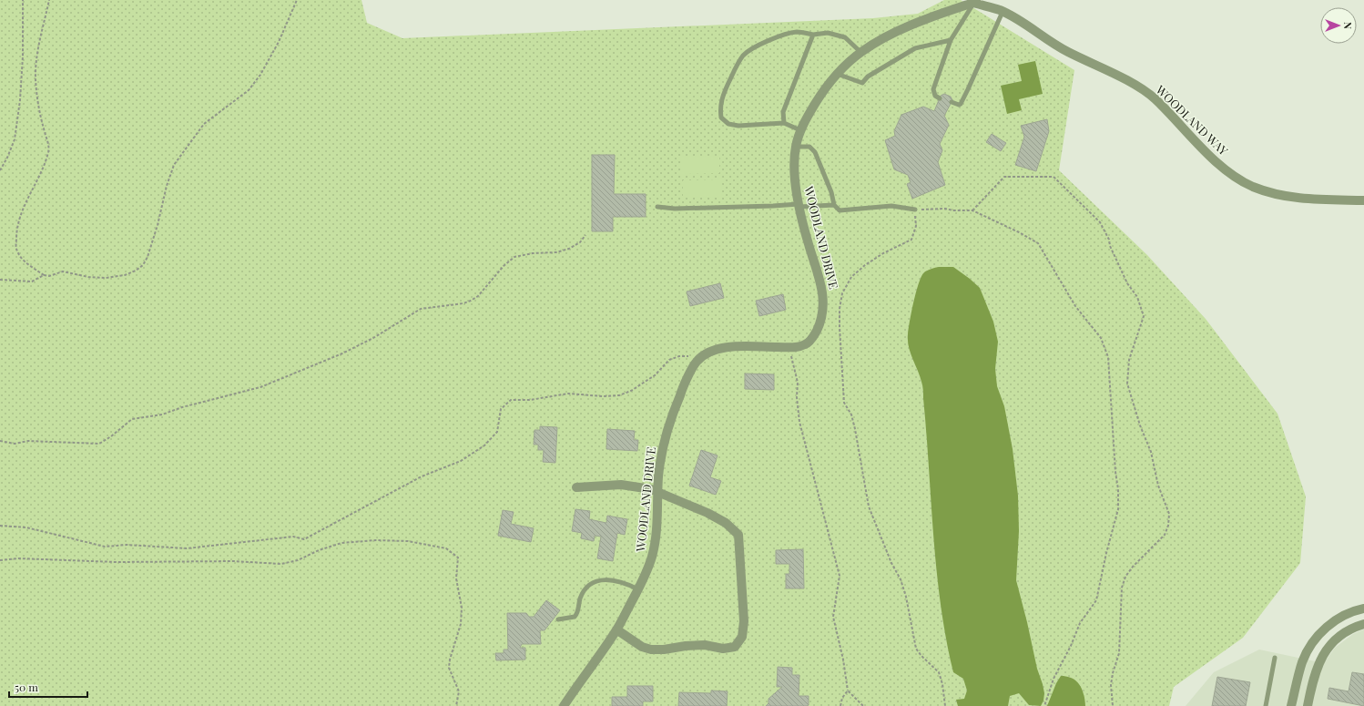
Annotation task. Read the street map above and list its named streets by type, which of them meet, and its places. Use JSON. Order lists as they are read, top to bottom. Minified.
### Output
{"streets":{"street":["WOODLAND WAY","WOODLAND DRIVE"]},"crossings":[["WOODLAND WAY","WOODLAND DRIVE"]],"scale_bar":"50 m","north":"right"}
